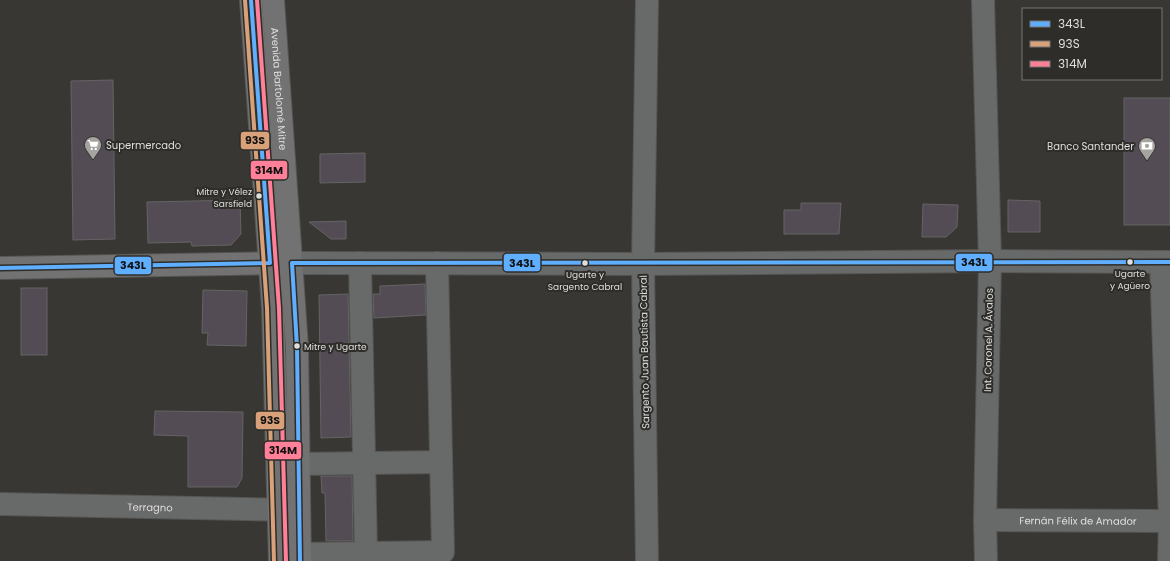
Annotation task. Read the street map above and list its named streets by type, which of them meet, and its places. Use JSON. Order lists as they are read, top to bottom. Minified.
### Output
{"streets":{"main road":["Avenida Bartolomé Mitre"],"street":["Int. Coronel A. Ávalos","Sargento Juan Bautista Cabral","Terragno","Fernán Félix de Amador"]},"crossings":[["Avenida Bartolomé Mitre","Terragno"],["Int. Coronel A. Ávalos","Fernán Félix de Amador"]],"places":{"supermarket":["Supermercado"],"bank":["Banco Santander"],"other":["Mitre y Vélez Sarsfield","Ugarte y Agüero","Ugarte y Sargento Cabral","Mitre y Ugarte"]},"lines":["transit line 343L","transit line 93S","transit line 314M"],"legend":["343L","93S","314M"]}
